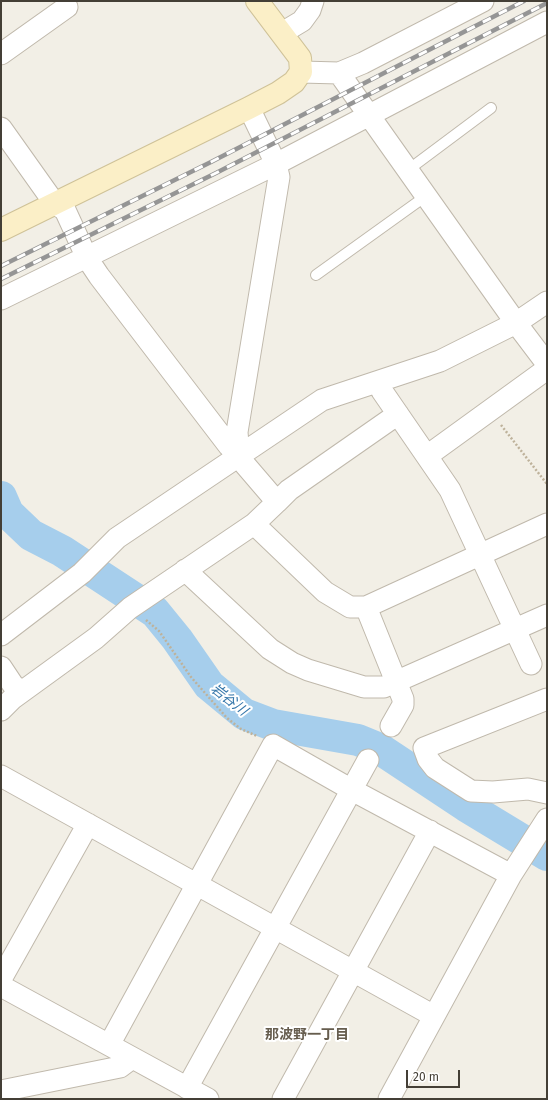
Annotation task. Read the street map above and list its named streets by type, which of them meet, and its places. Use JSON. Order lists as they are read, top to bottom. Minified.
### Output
{"districts":["那波野一丁目"],"water":["岩谷川"],"scale_bar":"20 m"}
